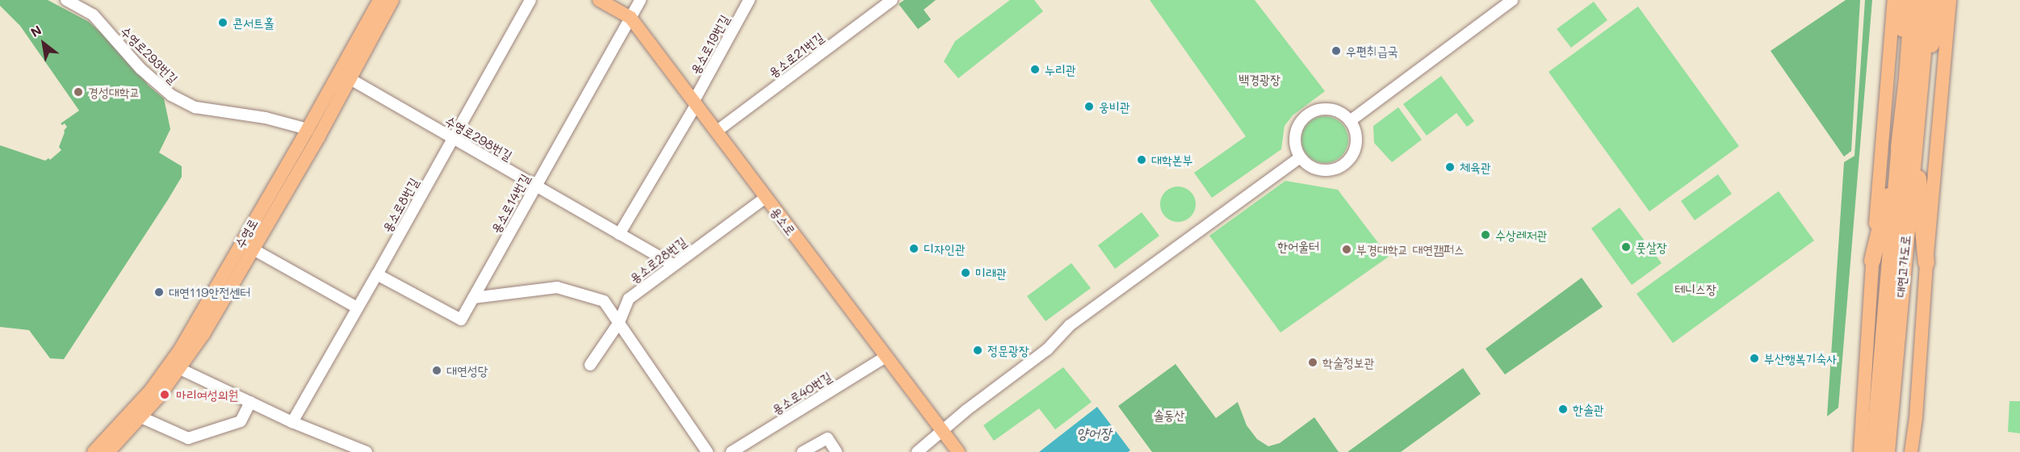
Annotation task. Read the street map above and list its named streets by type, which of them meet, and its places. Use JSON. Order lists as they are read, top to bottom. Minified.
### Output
{"streets":{"highway":["대연고가도로"],"main road":["용소로","수영로"],"street":["용소로19번길","수영로293번길","용소로21번길","수영로298번길","용소로14번길","용소로8번길","용소로28번길","용소로40번길"]},"crossings":[["용소로19번길","용소로"],["수영로293번길","수영로"],["용소로21번길","용소로"],["수영로298번길","용소로14번길"],["수영로298번길","용소로8번길"],["수영로298번길","수영로"],["수영로298번길","용소로28번길"],["용소로14번길","용소로8번길"],["용소로14번길","용소로"],["용소로","용소로28번길"],["용소로","용소로40번길"]],"water":["양어장"],"parks":["백경광장","한어울터","테니스장","솔동산"],"places":["콘서트홀","우편취급국","누리관","경성대학교","웅비관","대학본부","체육관","수상레저관","풋살장","디자인관","부경대학교 대연캠퍼스","미래관","대연119안전센터","정문광장","부산행복기숙사","학술정보관","대연성당","마리여성의원","한솔관"],"north":"top left"}
